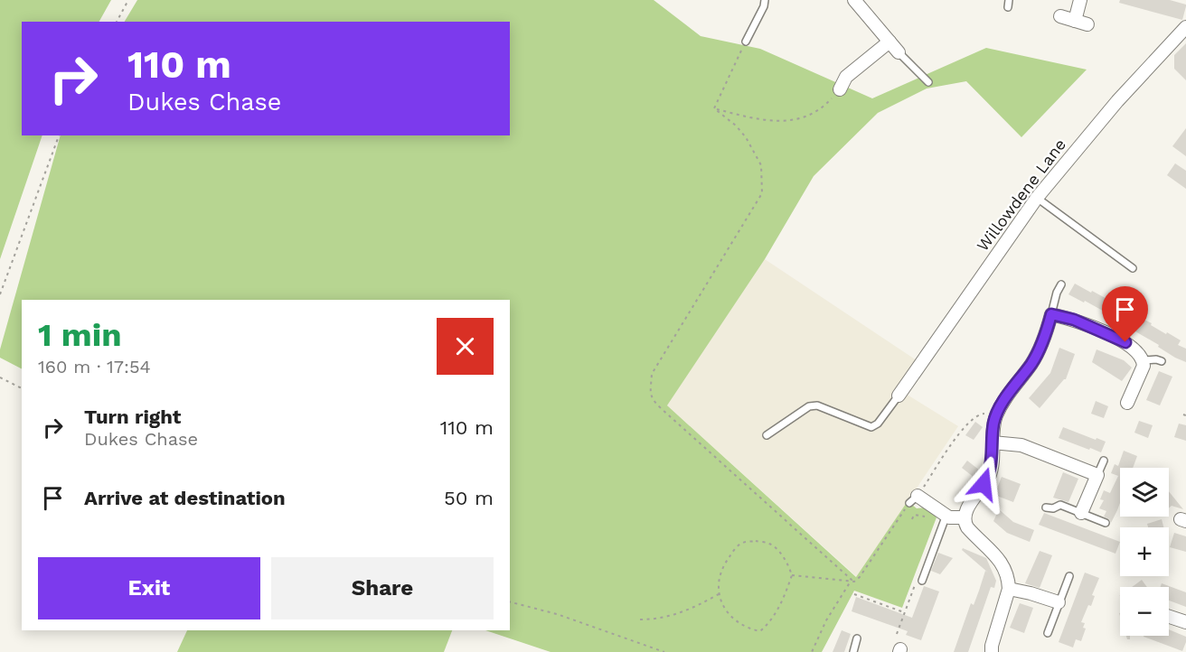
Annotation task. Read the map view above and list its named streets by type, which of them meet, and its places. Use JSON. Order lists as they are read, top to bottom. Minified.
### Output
{"streets":{"street":["Willowdene Lane"]},"page":{"turn":["110 m","Dukes Chase"],"heading":["1 min","160 m · 17:54"],"list":[{"name":"Turn right","note":"Dukes Chase","value":"110 m"},{"name":"Arrive at destination","value":"50 m"}],"map_buttons":["+","−"],"buttons":["Exit","Share"]}}
